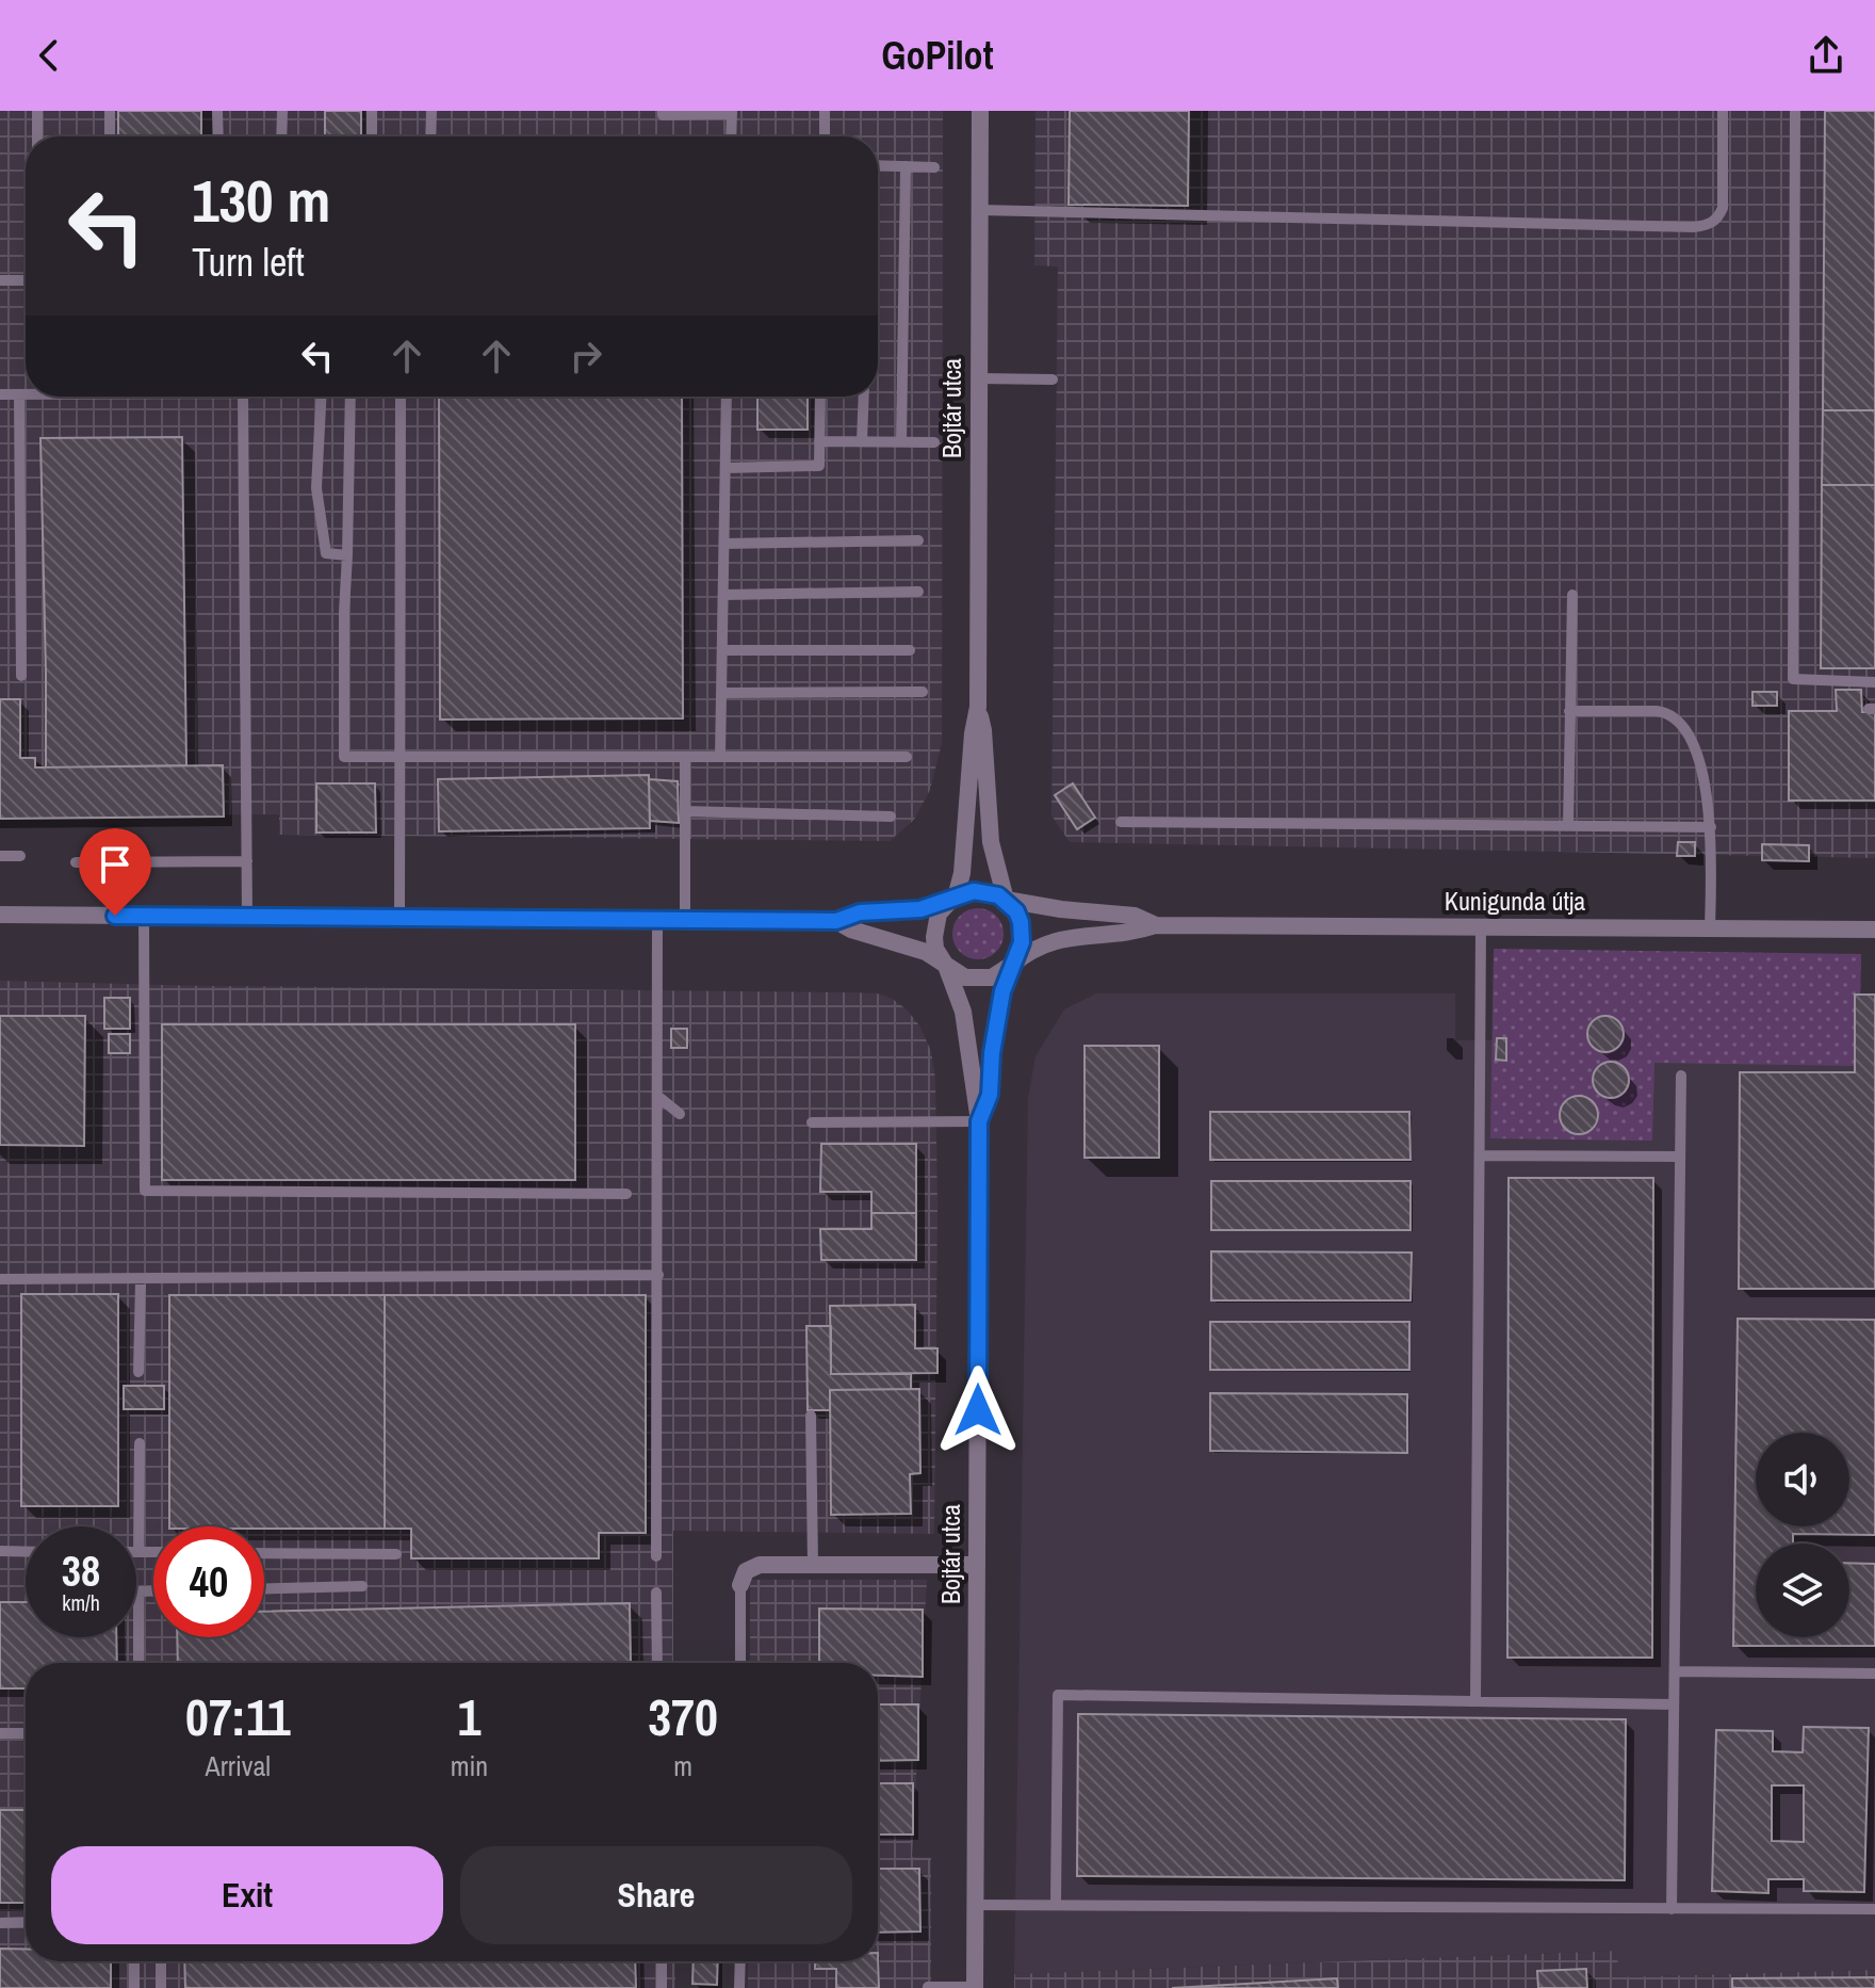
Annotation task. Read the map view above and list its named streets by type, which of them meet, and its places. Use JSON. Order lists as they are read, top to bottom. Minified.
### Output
{"streets":{"street":["Bojtár utca","Kunigunda útja"]},"crossings":[["Bojtár utca","Kunigunda útja"]],"page":{"header":"GoPilot","turn":["130 m","Turn left"],"speed":"38 km/h","limit":"40","eta":["07:11","Arrival","1","min","370","m"],"buttons":["Exit","Share"]}}
